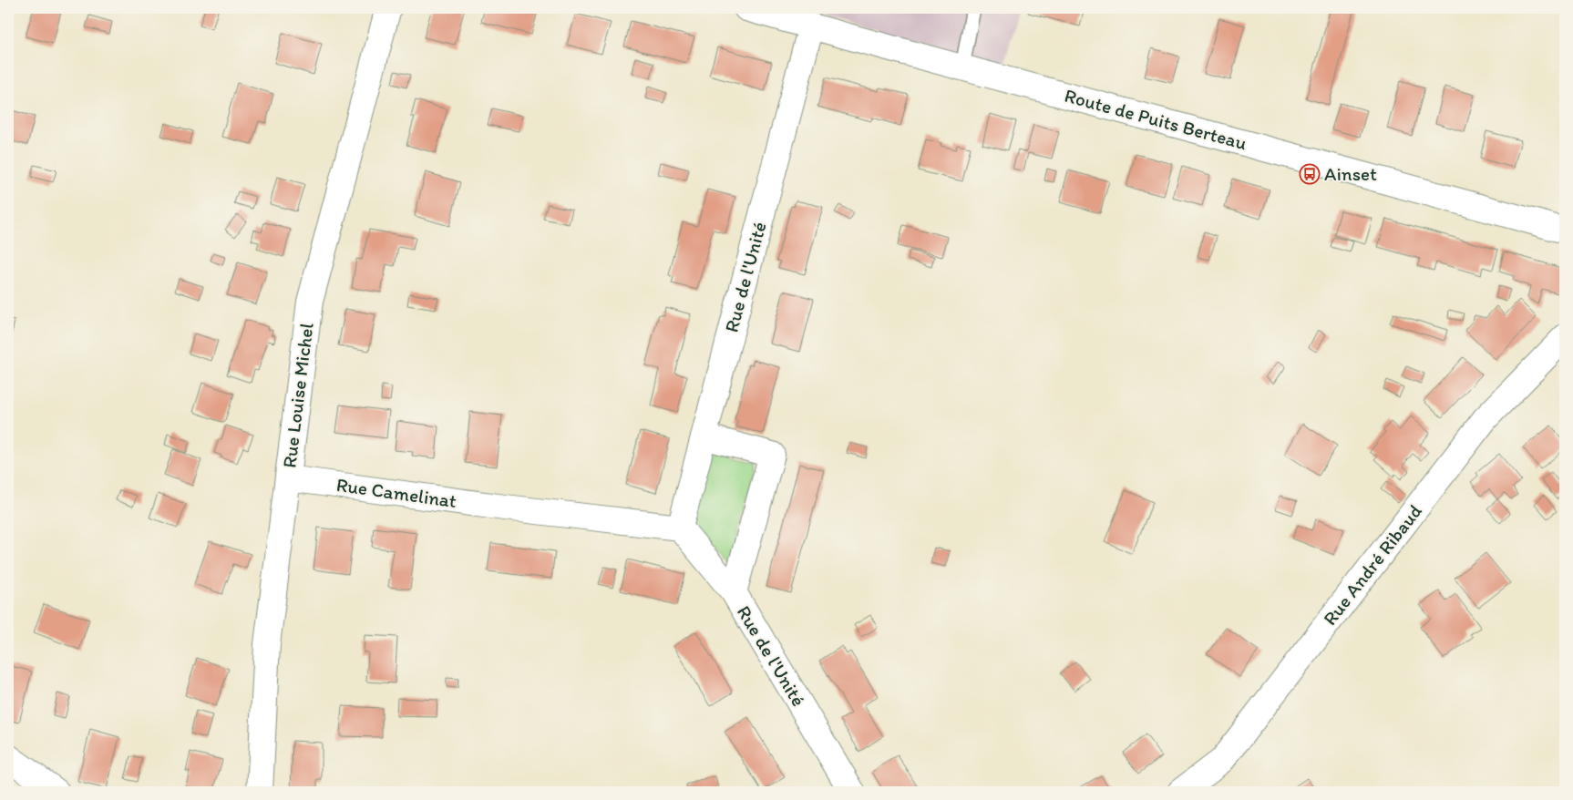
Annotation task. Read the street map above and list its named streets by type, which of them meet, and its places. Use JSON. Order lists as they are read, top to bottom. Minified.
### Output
{"streets":{"street":["Route de Puits Berteau","Rue de l'Unité","Rue Louise Michel","Rue Camelinat","Rue André Ribaud"]},"crossings":[["Route de Puits Berteau","Rue de l'Unité"],["Rue de l'Unité","Rue Camelinat"],["Rue Louise Michel","Rue Camelinat"]],"places":{"bus stop":["Ainset"]}}
